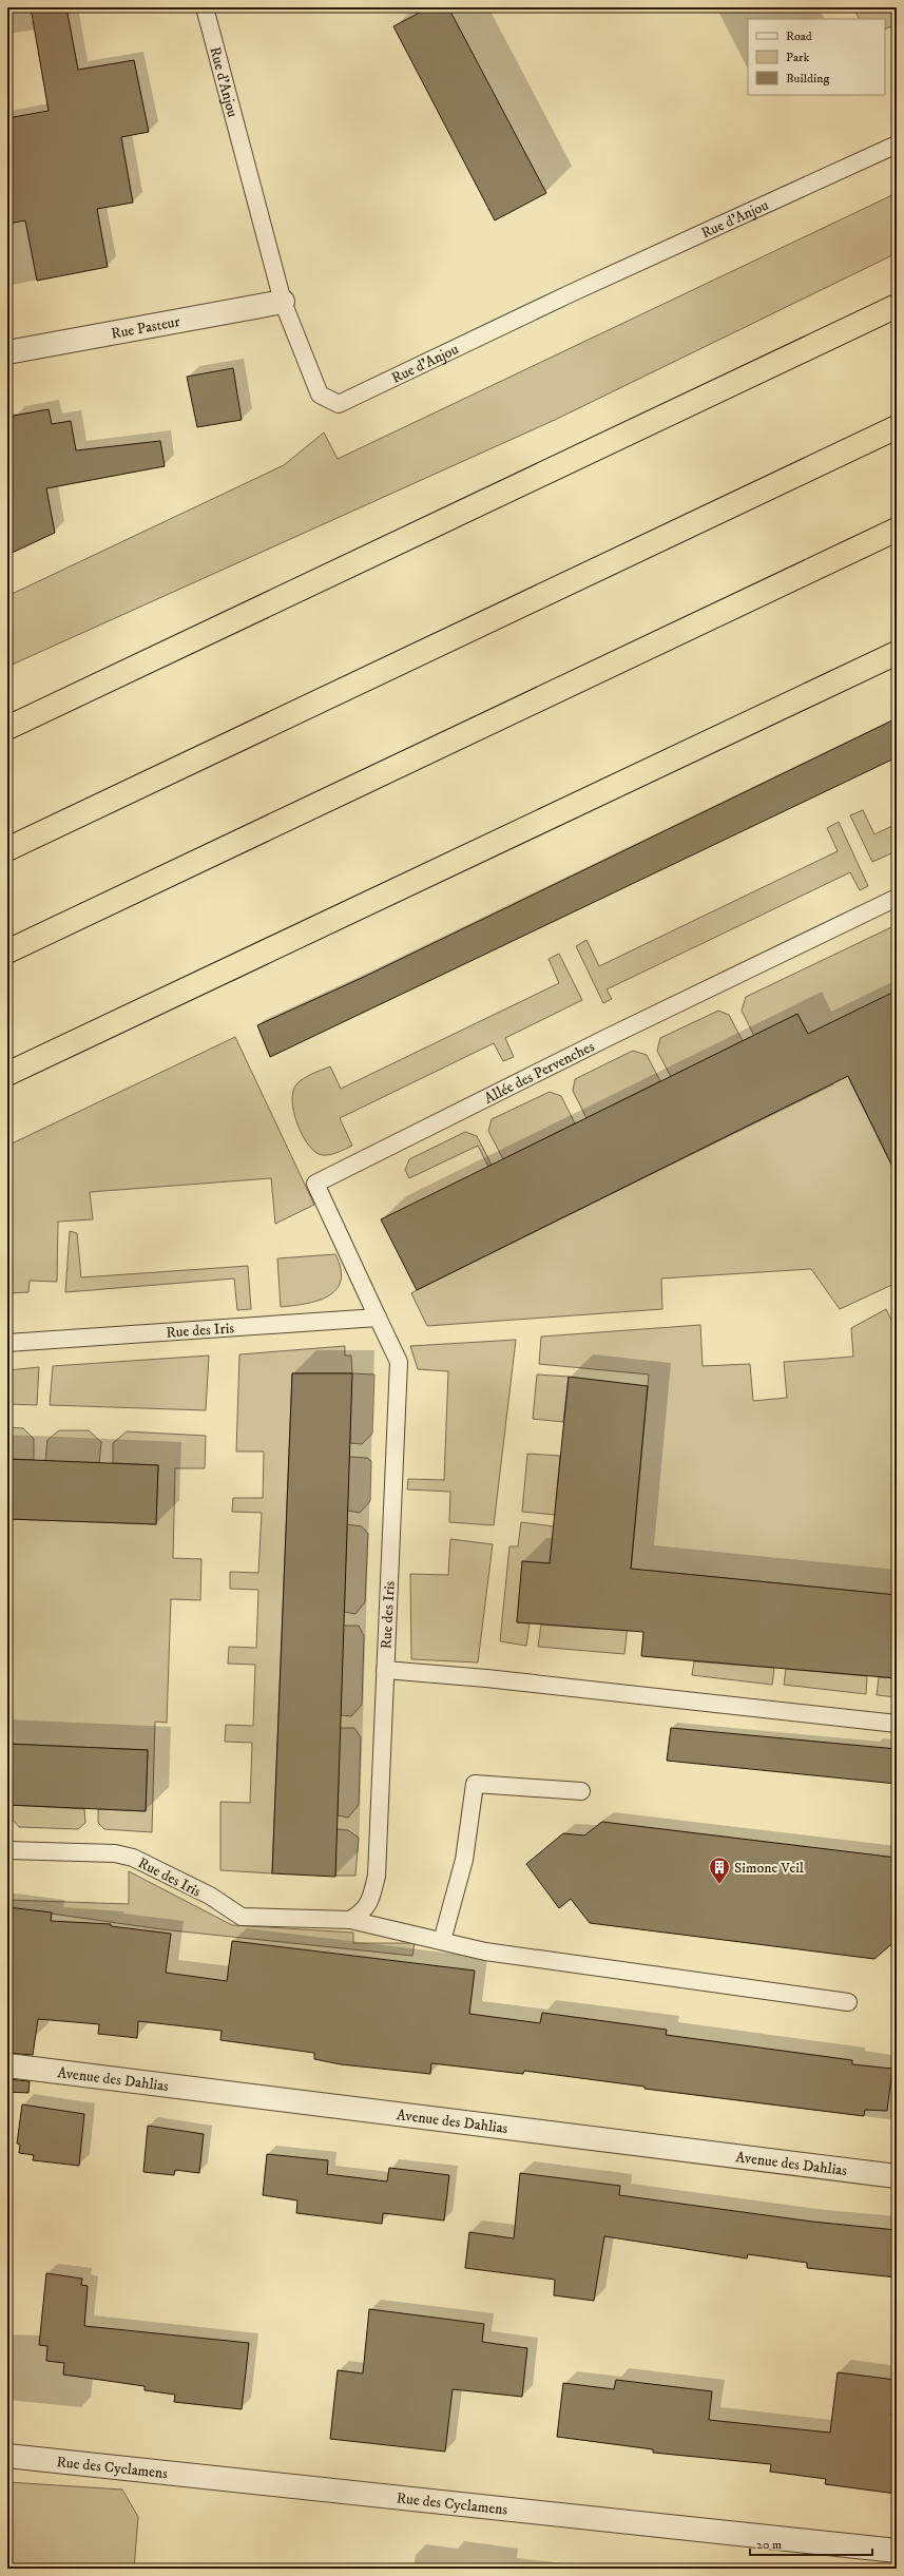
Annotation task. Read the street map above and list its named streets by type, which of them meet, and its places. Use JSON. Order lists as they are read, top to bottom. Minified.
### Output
{"streets":{"street":["Rue Pasteur","Avenue des Dahlias","Rue des Cyclamens"],"lane":["Rue d'Anjou","Allée des Pervenches","Rue des Iris"]},"crossings":[["Rue d'Anjou","Rue Pasteur"],["Allée des Pervenches","Rue des Iris"]],"places":{"building":["Simone Veil"]},"legend":["Road","Park","Building"],"scale_bar":"20 m"}
